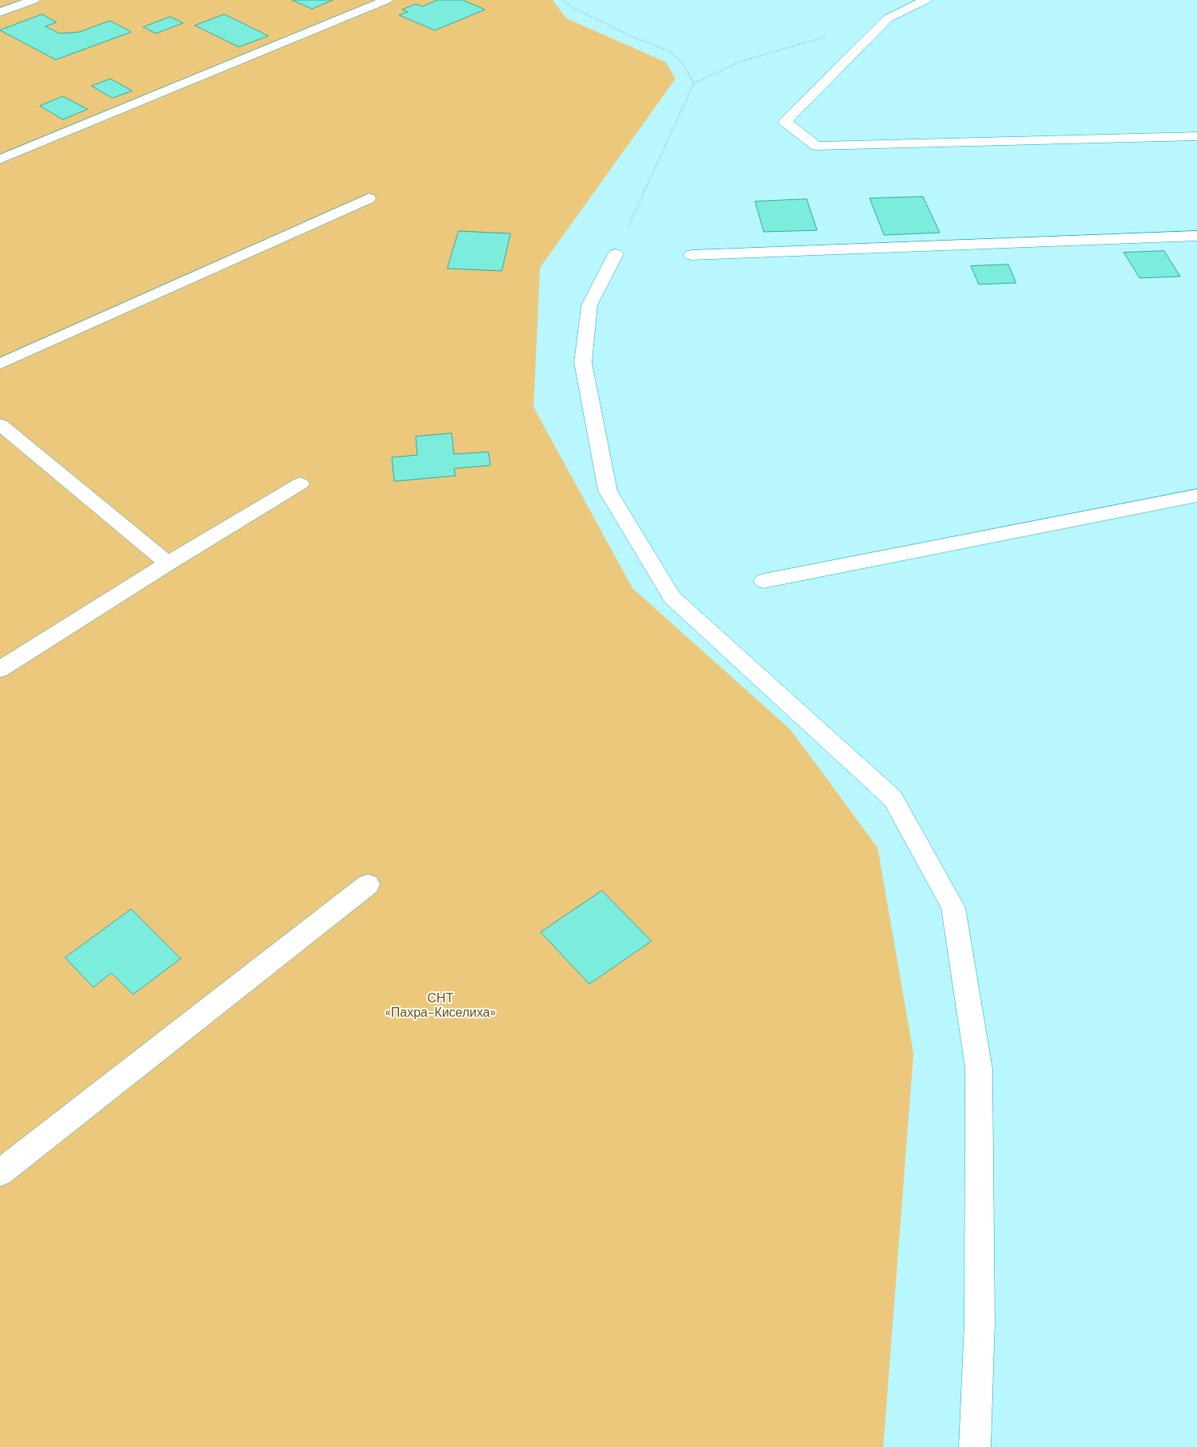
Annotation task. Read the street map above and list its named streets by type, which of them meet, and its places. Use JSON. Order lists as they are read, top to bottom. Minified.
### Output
{"parks":["СНТ «Пахра-Киселиха»"]}
